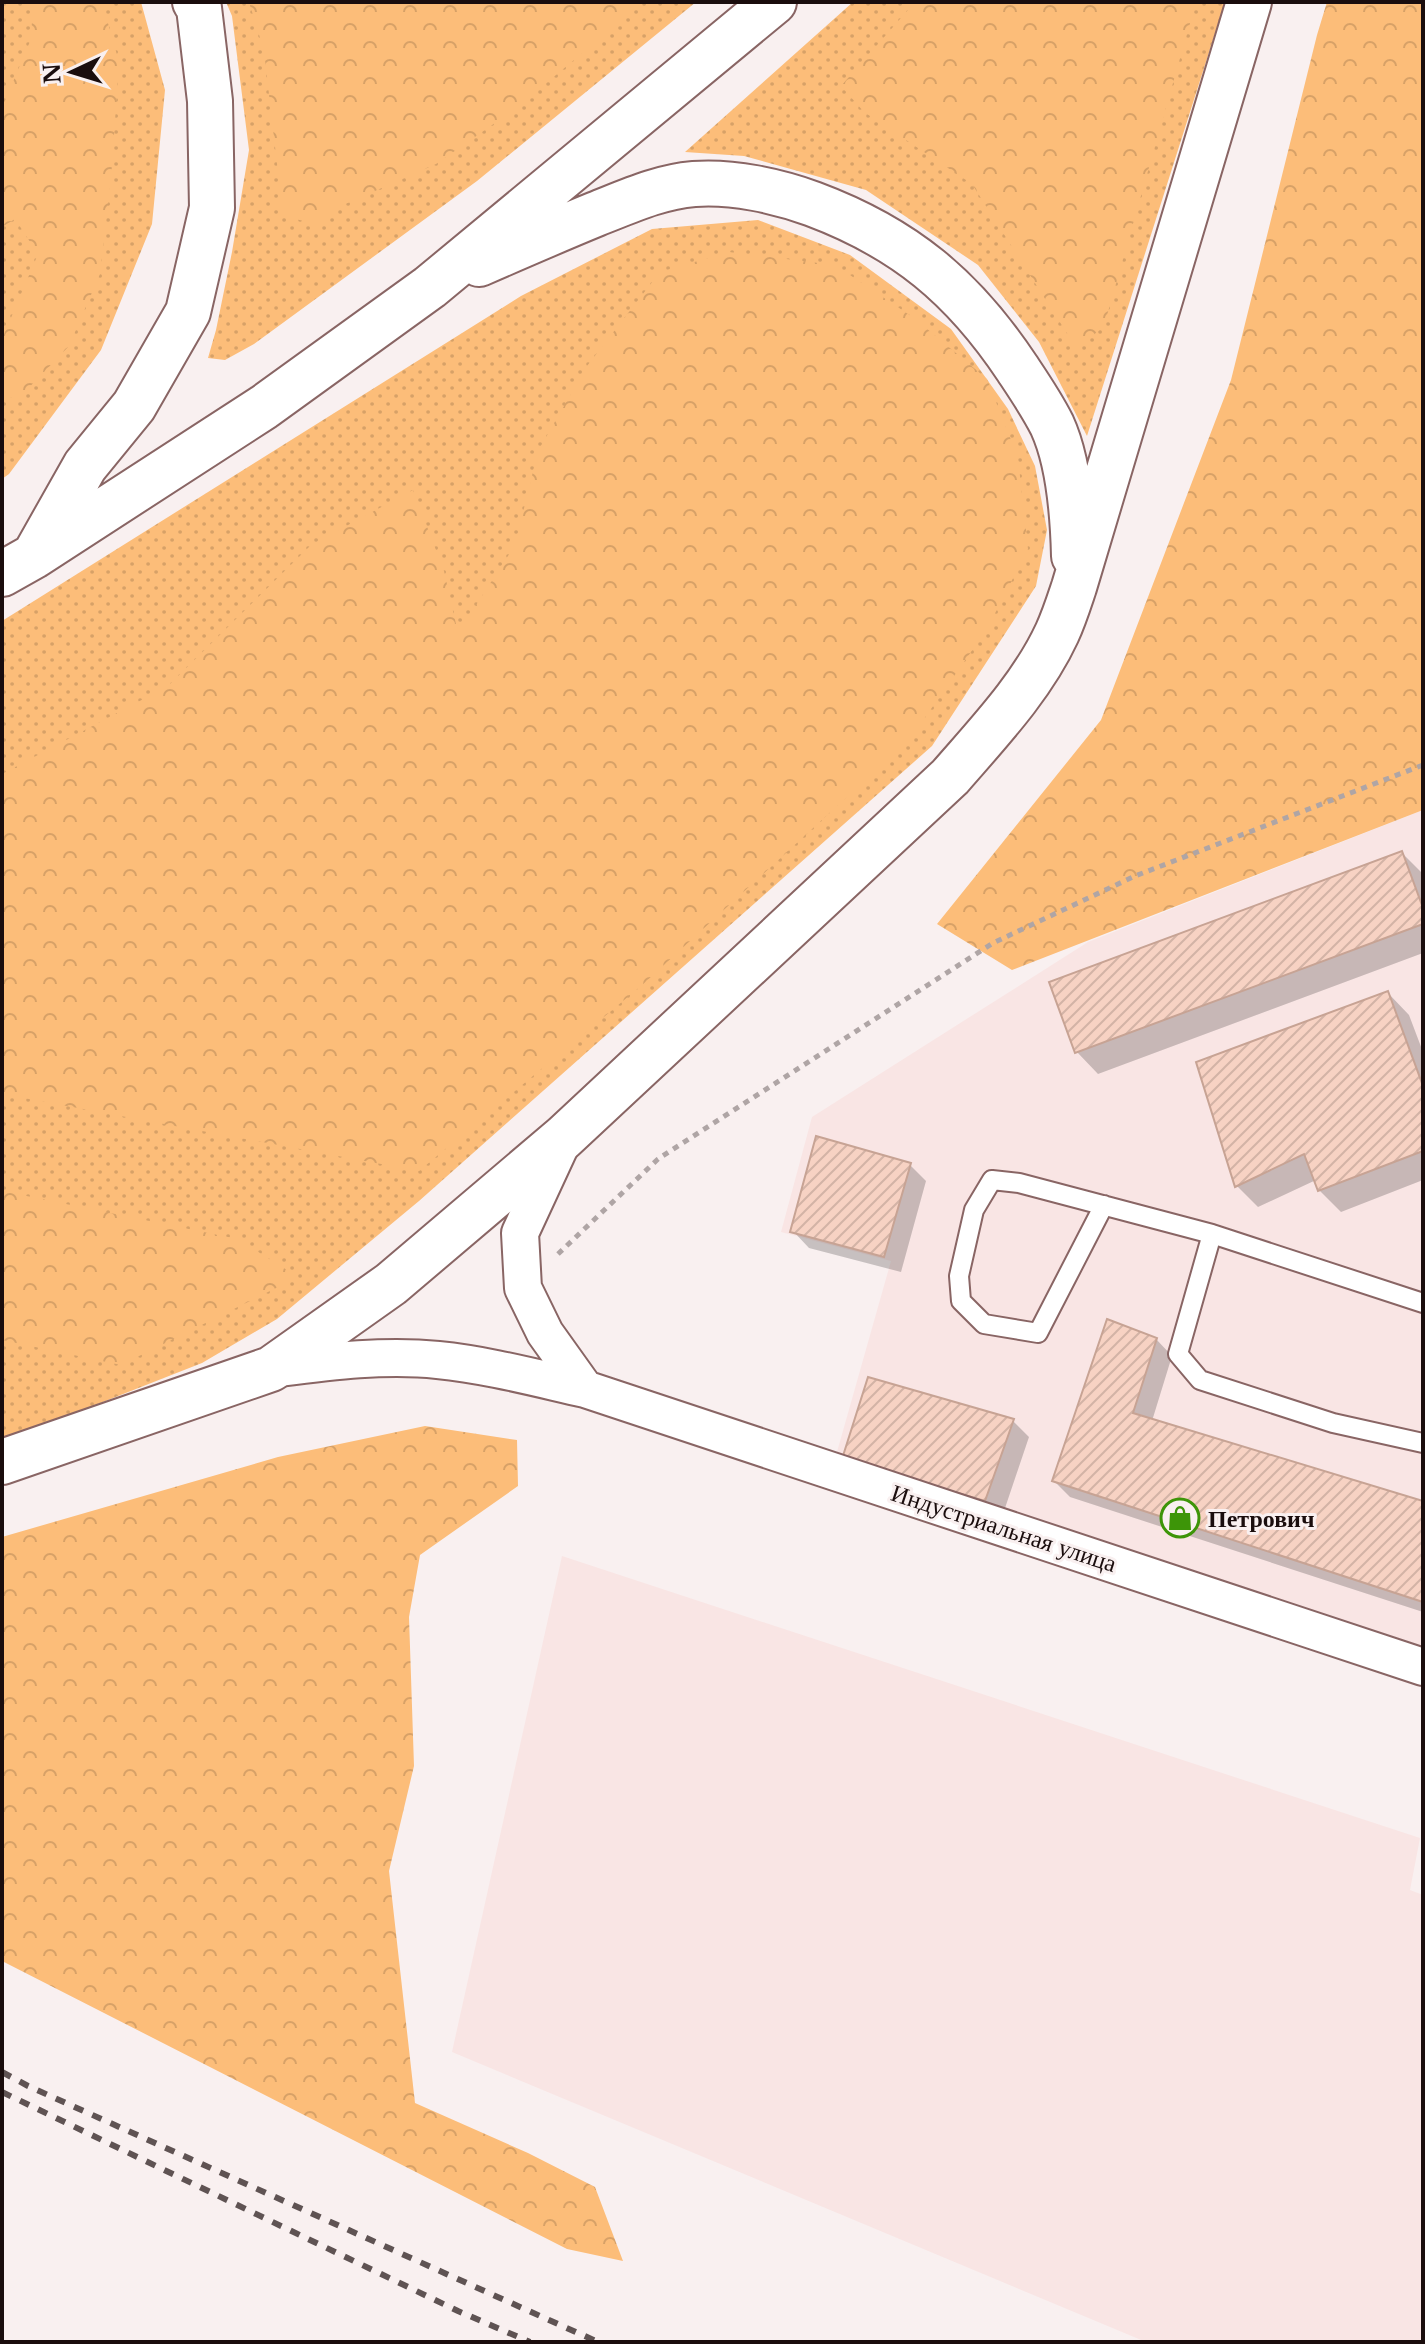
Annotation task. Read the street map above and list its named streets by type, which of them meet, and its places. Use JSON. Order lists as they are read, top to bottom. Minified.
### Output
{"streets":{"street":["Индустриальная улица"]},"places":{"shop":["Петрович"]},"north":"left"}
